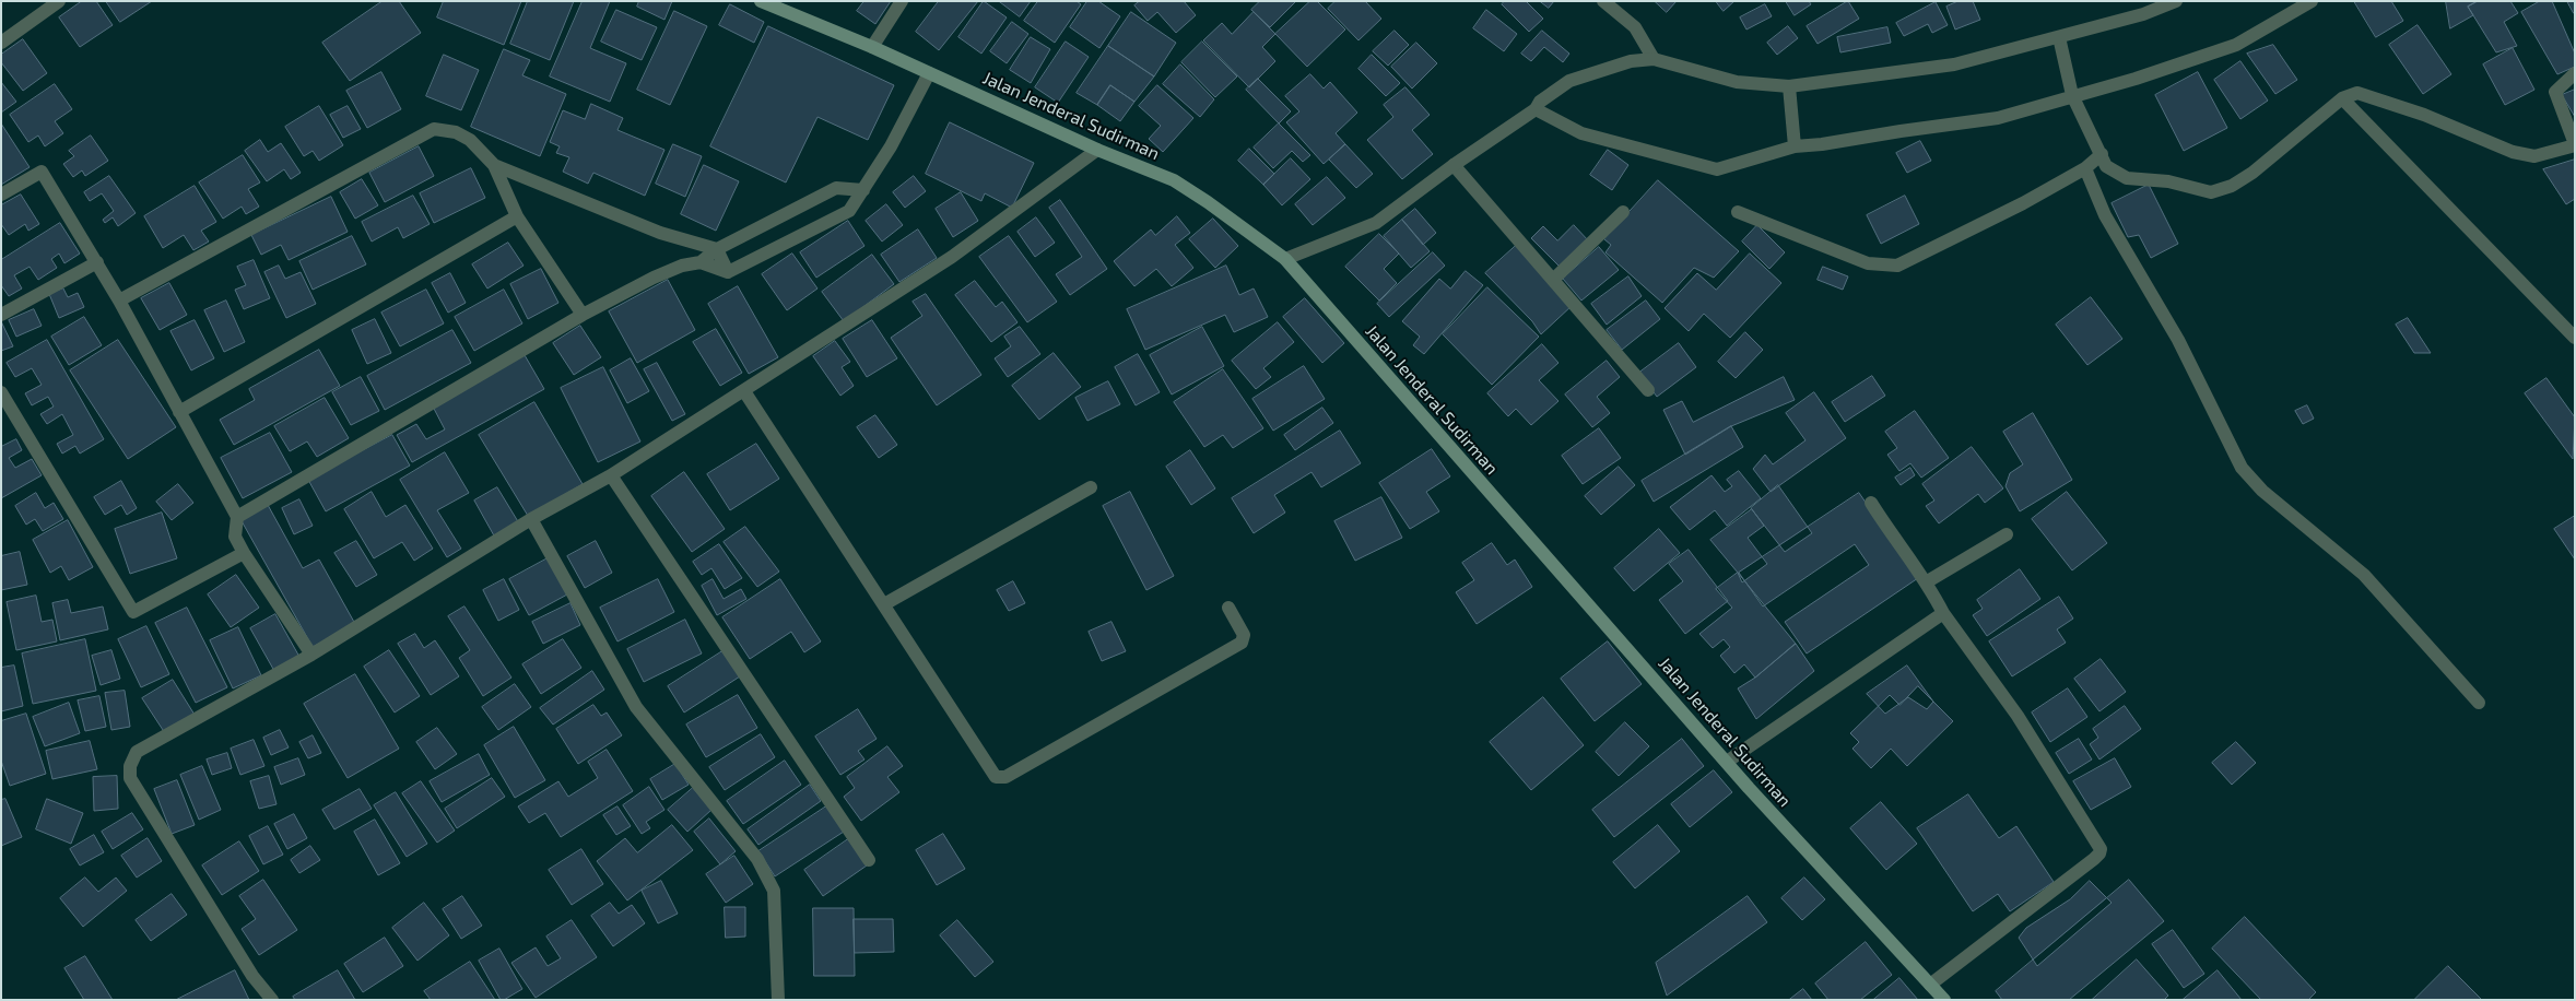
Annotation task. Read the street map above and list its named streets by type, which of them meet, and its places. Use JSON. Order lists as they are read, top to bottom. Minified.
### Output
{"streets":{"main road":["Jalan Jenderal Sudirman"]}}
